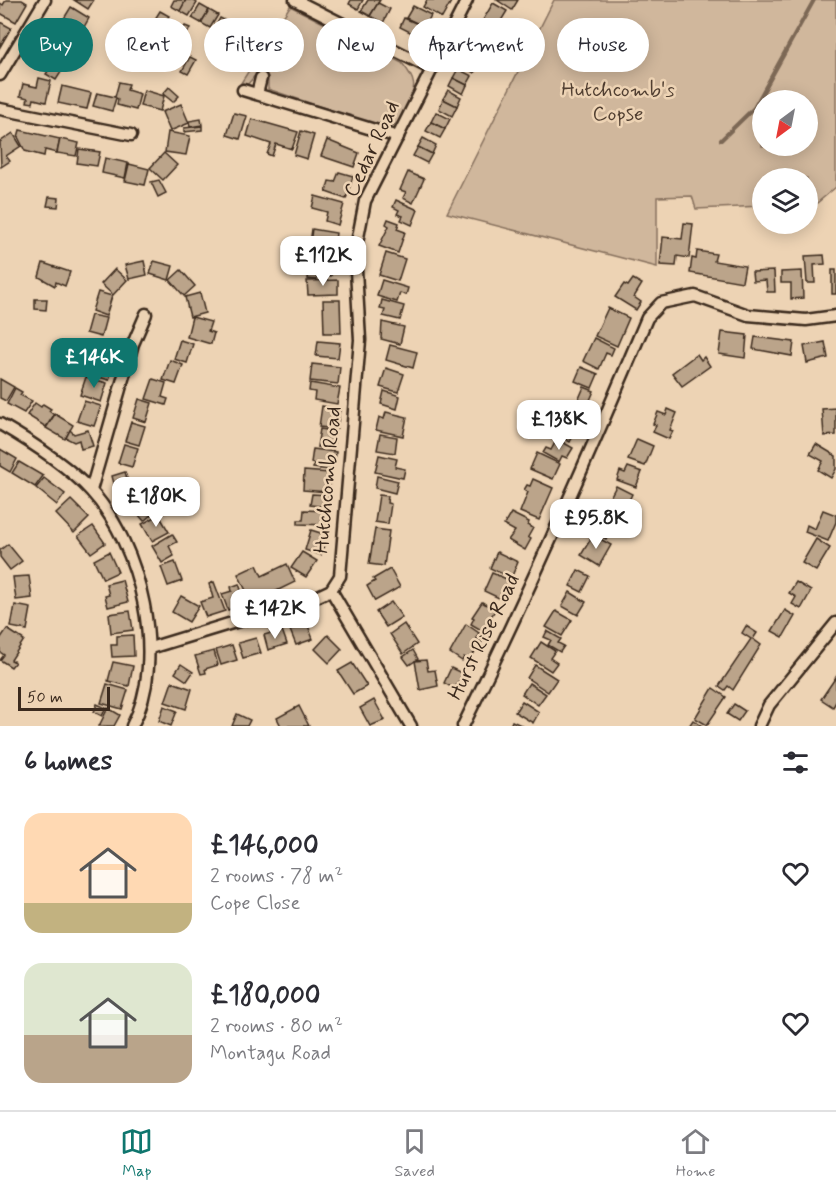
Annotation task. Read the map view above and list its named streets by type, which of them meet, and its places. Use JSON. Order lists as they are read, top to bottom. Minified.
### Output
{"streets":{"street":["Cedar Road","Hutchcomb Road","Hurst Rise Road"]},"crossings":[["Cedar Road","Hutchcomb Road"]],"parks":["Hutchcomb's Copse"],"scale_bar":"50 m","north":"bottom left","page":{"chip":["Buy","Rent","Filters","New","Apartment","House"],"price":["£112K","£146K","£138K","£180K","£95.8K","£142K"],"scale":"50 m","heading":"6 homes","list":[{"name":"£146,000","note":"2 rooms · 78 m² · Cope Close"},{"name":"£180,000","note":"2 rooms · 80 m² · Montagu Road"}],"tabs":["Map","Saved","Home"]}}
